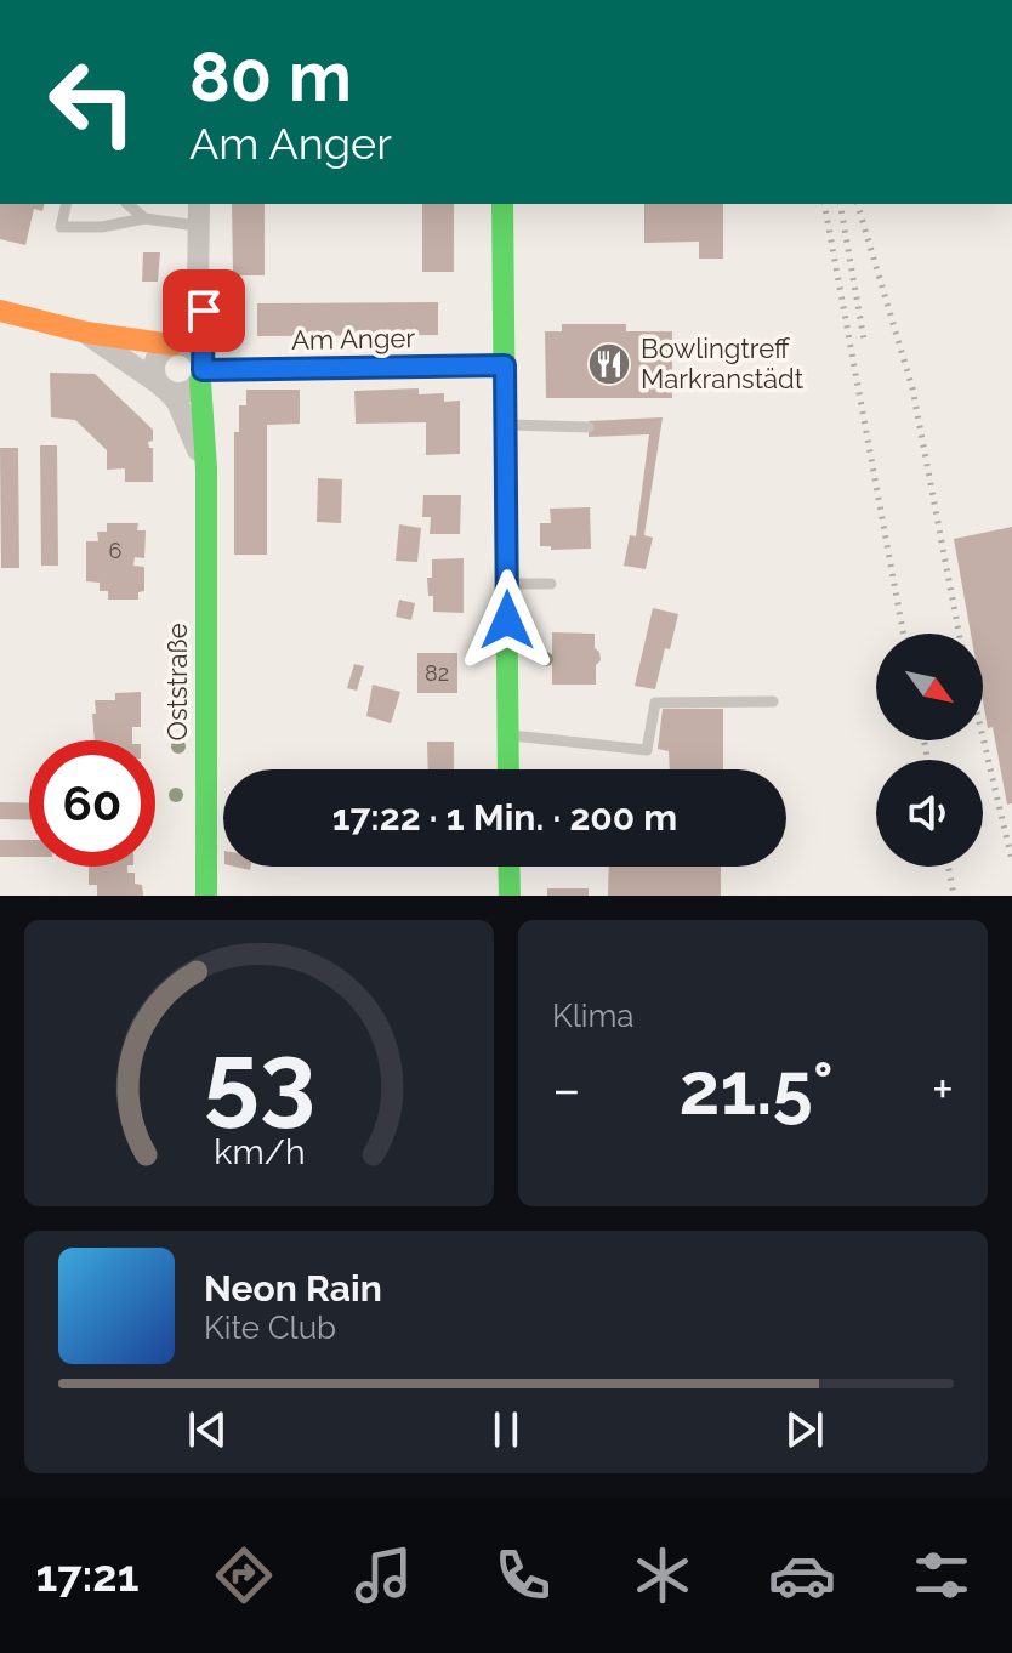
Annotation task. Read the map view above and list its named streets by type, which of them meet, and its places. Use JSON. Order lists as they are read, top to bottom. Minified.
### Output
{"streets":{"street":["Am Anger","Oststraße"]},"crossings":[["Am Anger","Oststraße"]],"places":{"restaurant":["Bowlingtreff Markranstädt"]},"house_numbers":["6","82"],"north":"bottom right","page":{"turn":["80 m","Am Anger"],"limit":"60","trip":"17:22 · 1 Min. · 200 m","tile":"Klima","heat":["−","21.5°","+"],"song":["Neon Rain","Kite Club"],"tabs":"17:21","gauge":["53","km/h"]}}
